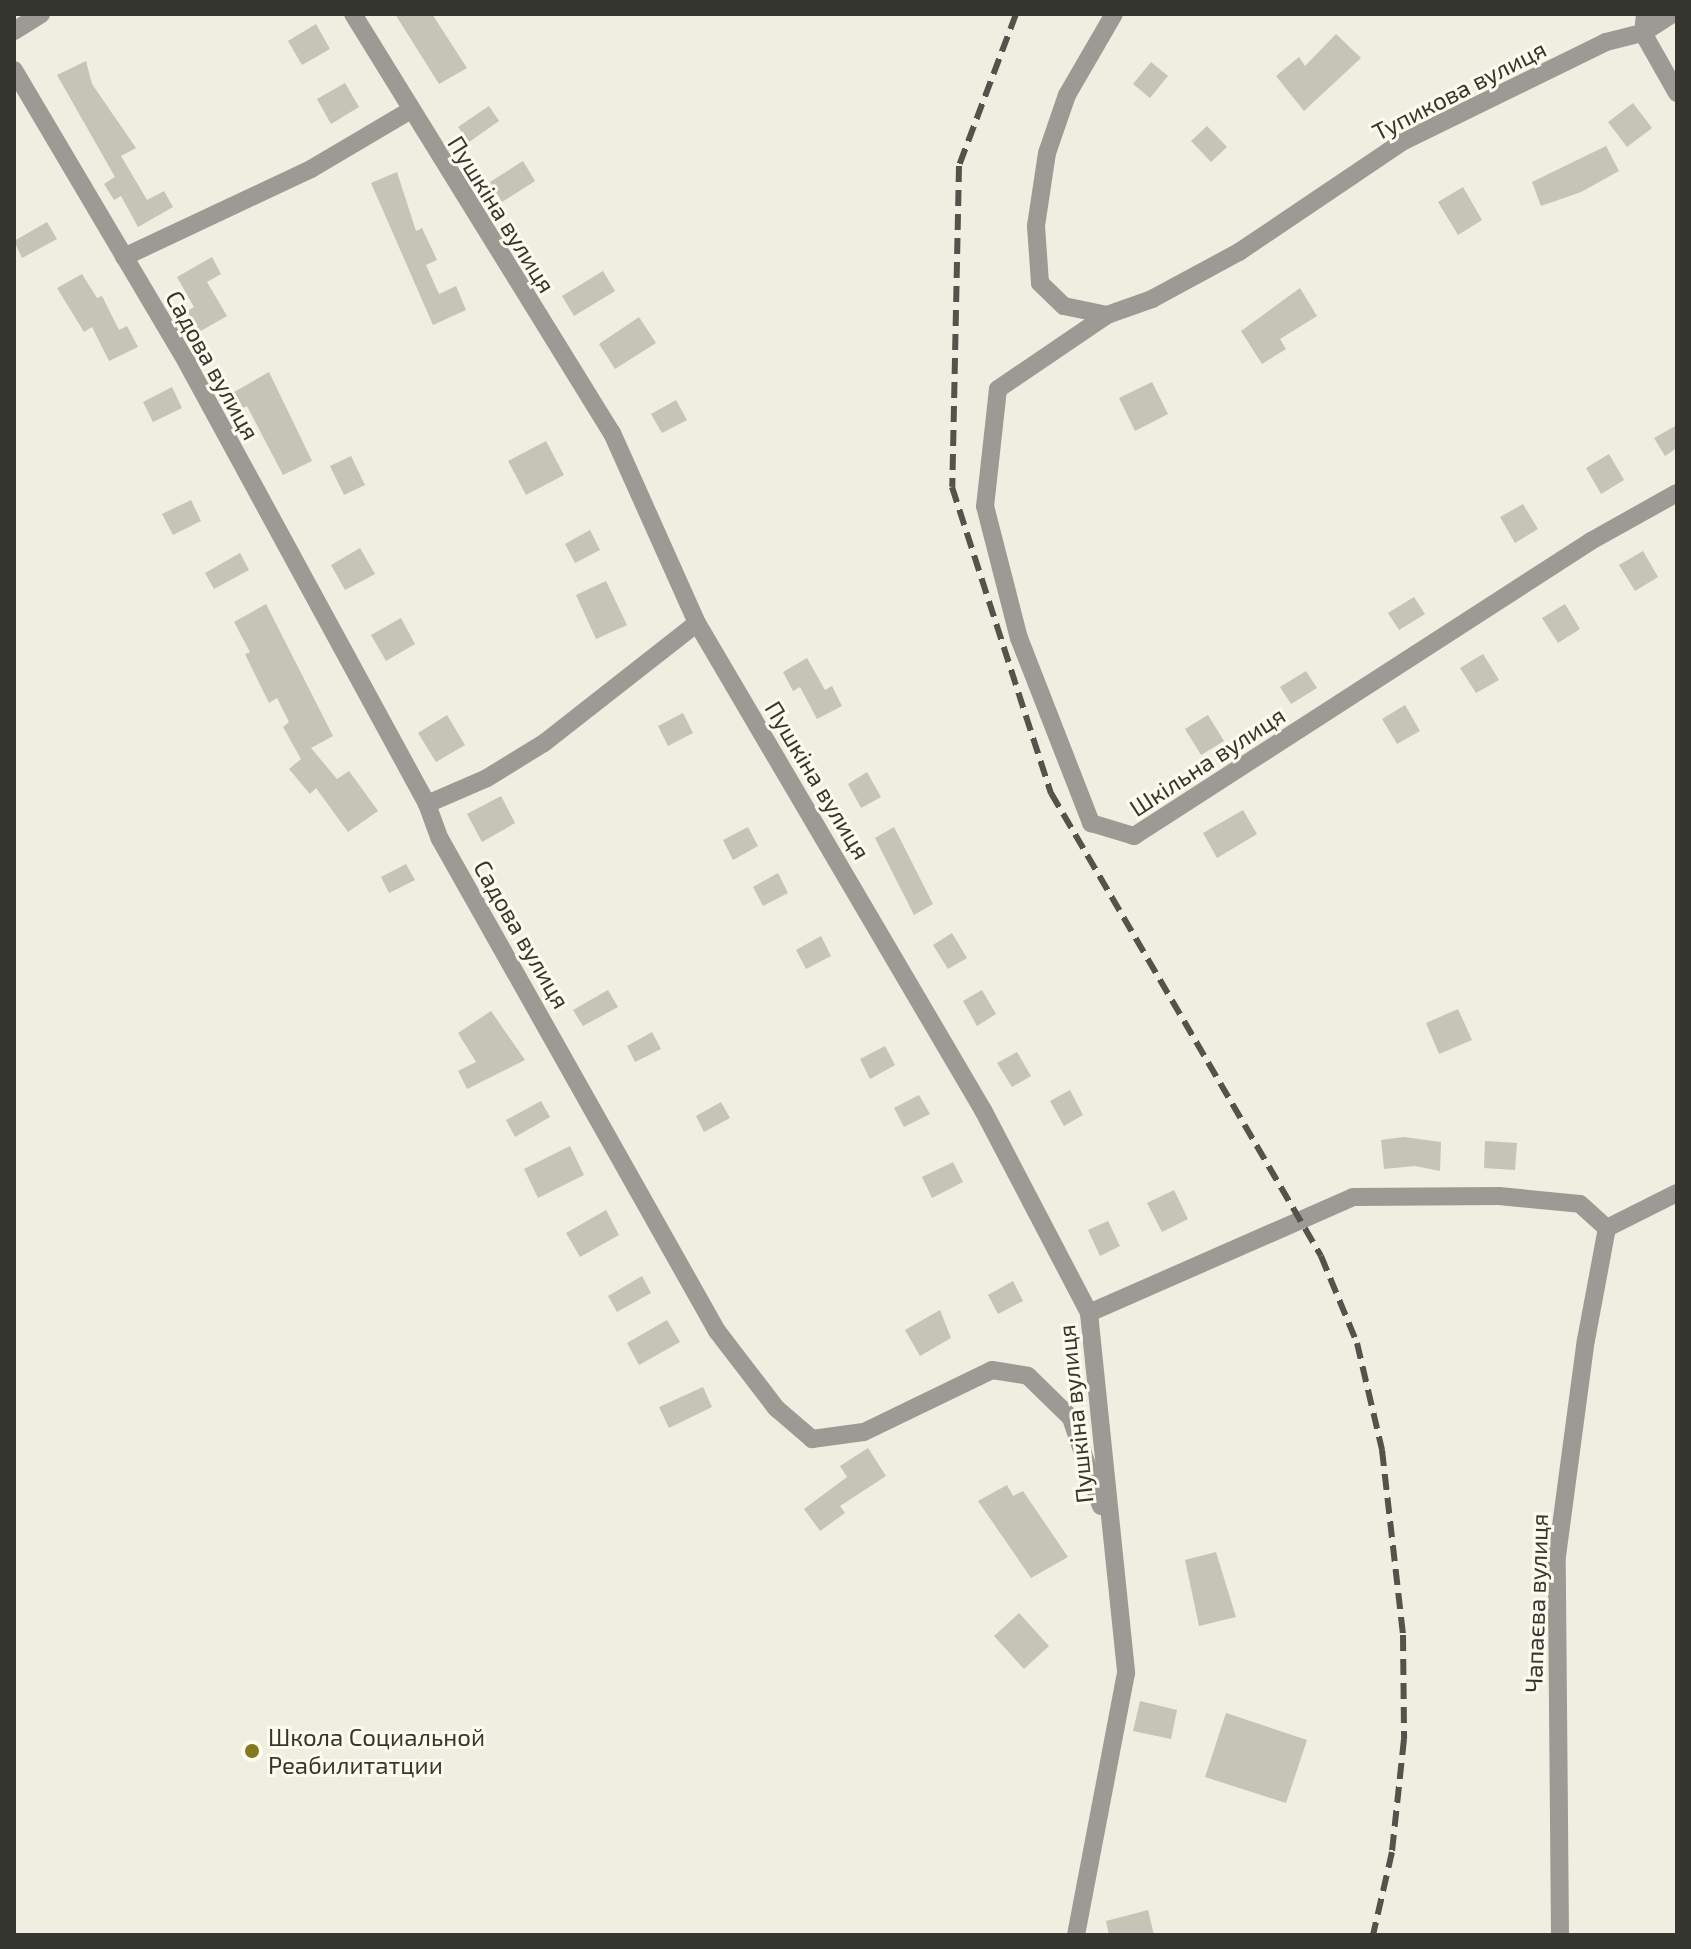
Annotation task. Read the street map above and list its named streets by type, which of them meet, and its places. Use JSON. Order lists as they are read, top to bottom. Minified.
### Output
{"streets":{"street":["Тупикова вулиця","Пушкіна вулиця","Садова вулиця","Шкільна вулиця","Чапаєва вулиця"]},"crossings":[["Тупикова вулиця","Шкільна вулиця"],["Пушкіна вулиця","Садова вулиця"]],"places":["Школа Социальной Реабилитатции"]}
